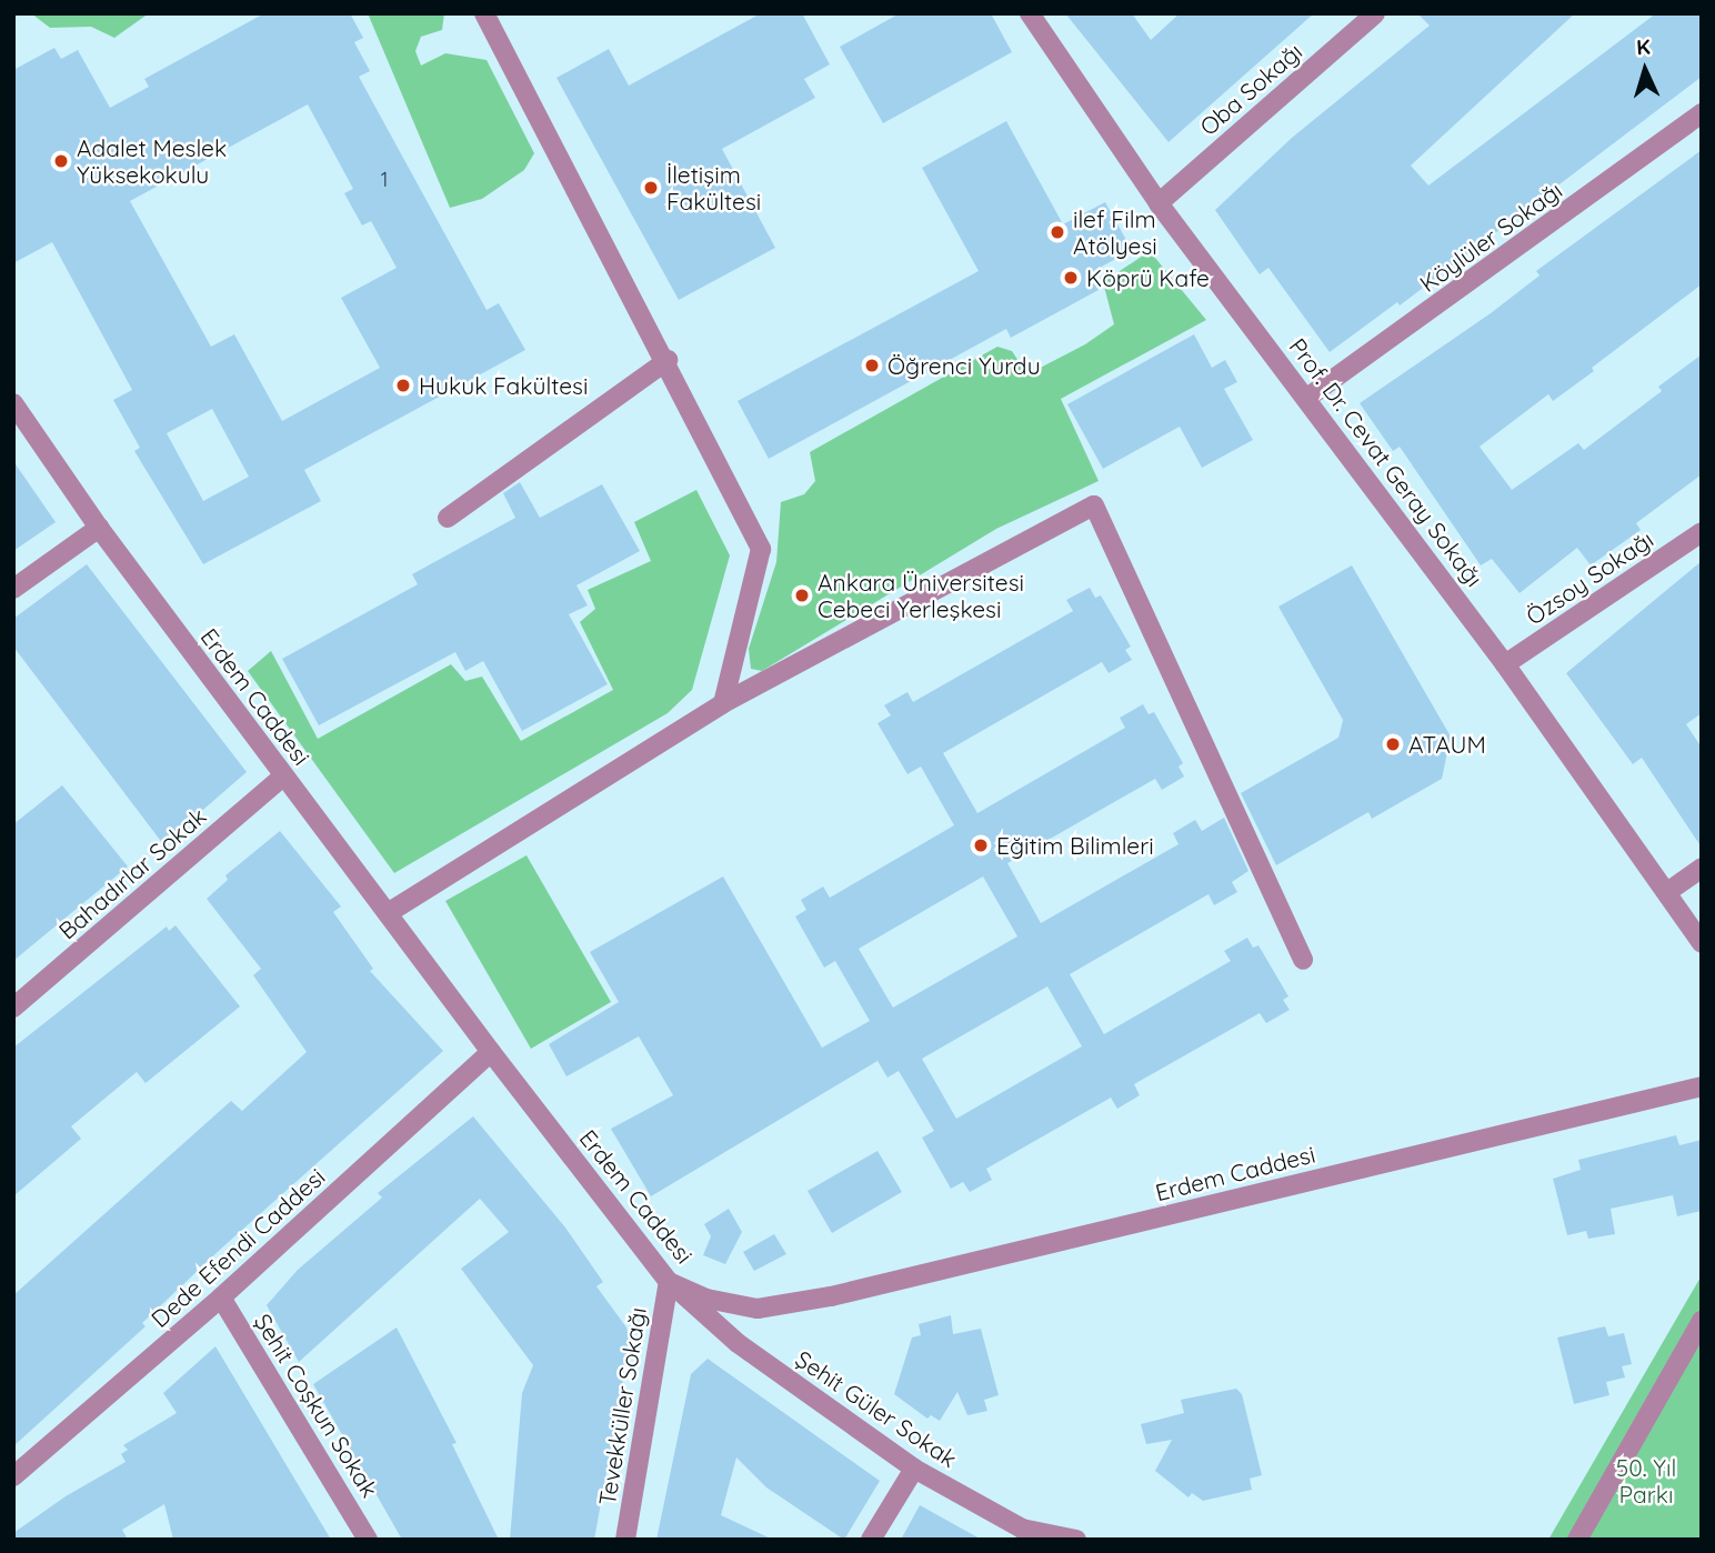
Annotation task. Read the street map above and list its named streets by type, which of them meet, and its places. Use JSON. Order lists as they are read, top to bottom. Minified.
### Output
{"streets":{"street":["Oba Sokağı","Köylüler Sokağı","Prof. Dr. Cevat Geray Sokağı","Özsoy Sokağı","Erdem Caddesi","Bahadırlar Sokak","Dede Efendi Caddesi","Şehit Coşkun Sokak","Tevekküller Sokağı","Şehit Güler Sokak"]},"crossings":[["Oba Sokağı","Prof. Dr. Cevat Geray Sokağı"],["Köylüler Sokağı","Prof. Dr. Cevat Geray Sokağı"],["Prof. Dr. Cevat Geray Sokağı","Özsoy Sokağı"],["Erdem Caddesi","Bahadırlar Sokak"],["Erdem Caddesi","Dede Efendi Caddesi"],["Erdem Caddesi","Tevekküller Sokağı"],["Erdem Caddesi","Şehit Güler Sokak"],["Dede Efendi Caddesi","Şehit Coşkun Sokak"],["Tevekküller Sokağı","Şehit Güler Sokak"]],"parks":["50. Yıl Parkı"],"places":["Adalet Meslek Yüksekokulu","İletişim Fakültesi","ilef Film Atölyesi","Köprü Kafe","Öğrenci Yurdu","Hukuk Fakültesi","Ankara Üniversitesi Cebeci Yerleşkesi","ATAUM","Eğitim Bilimleri"],"house_numbers":["1"],"north":"top"}
